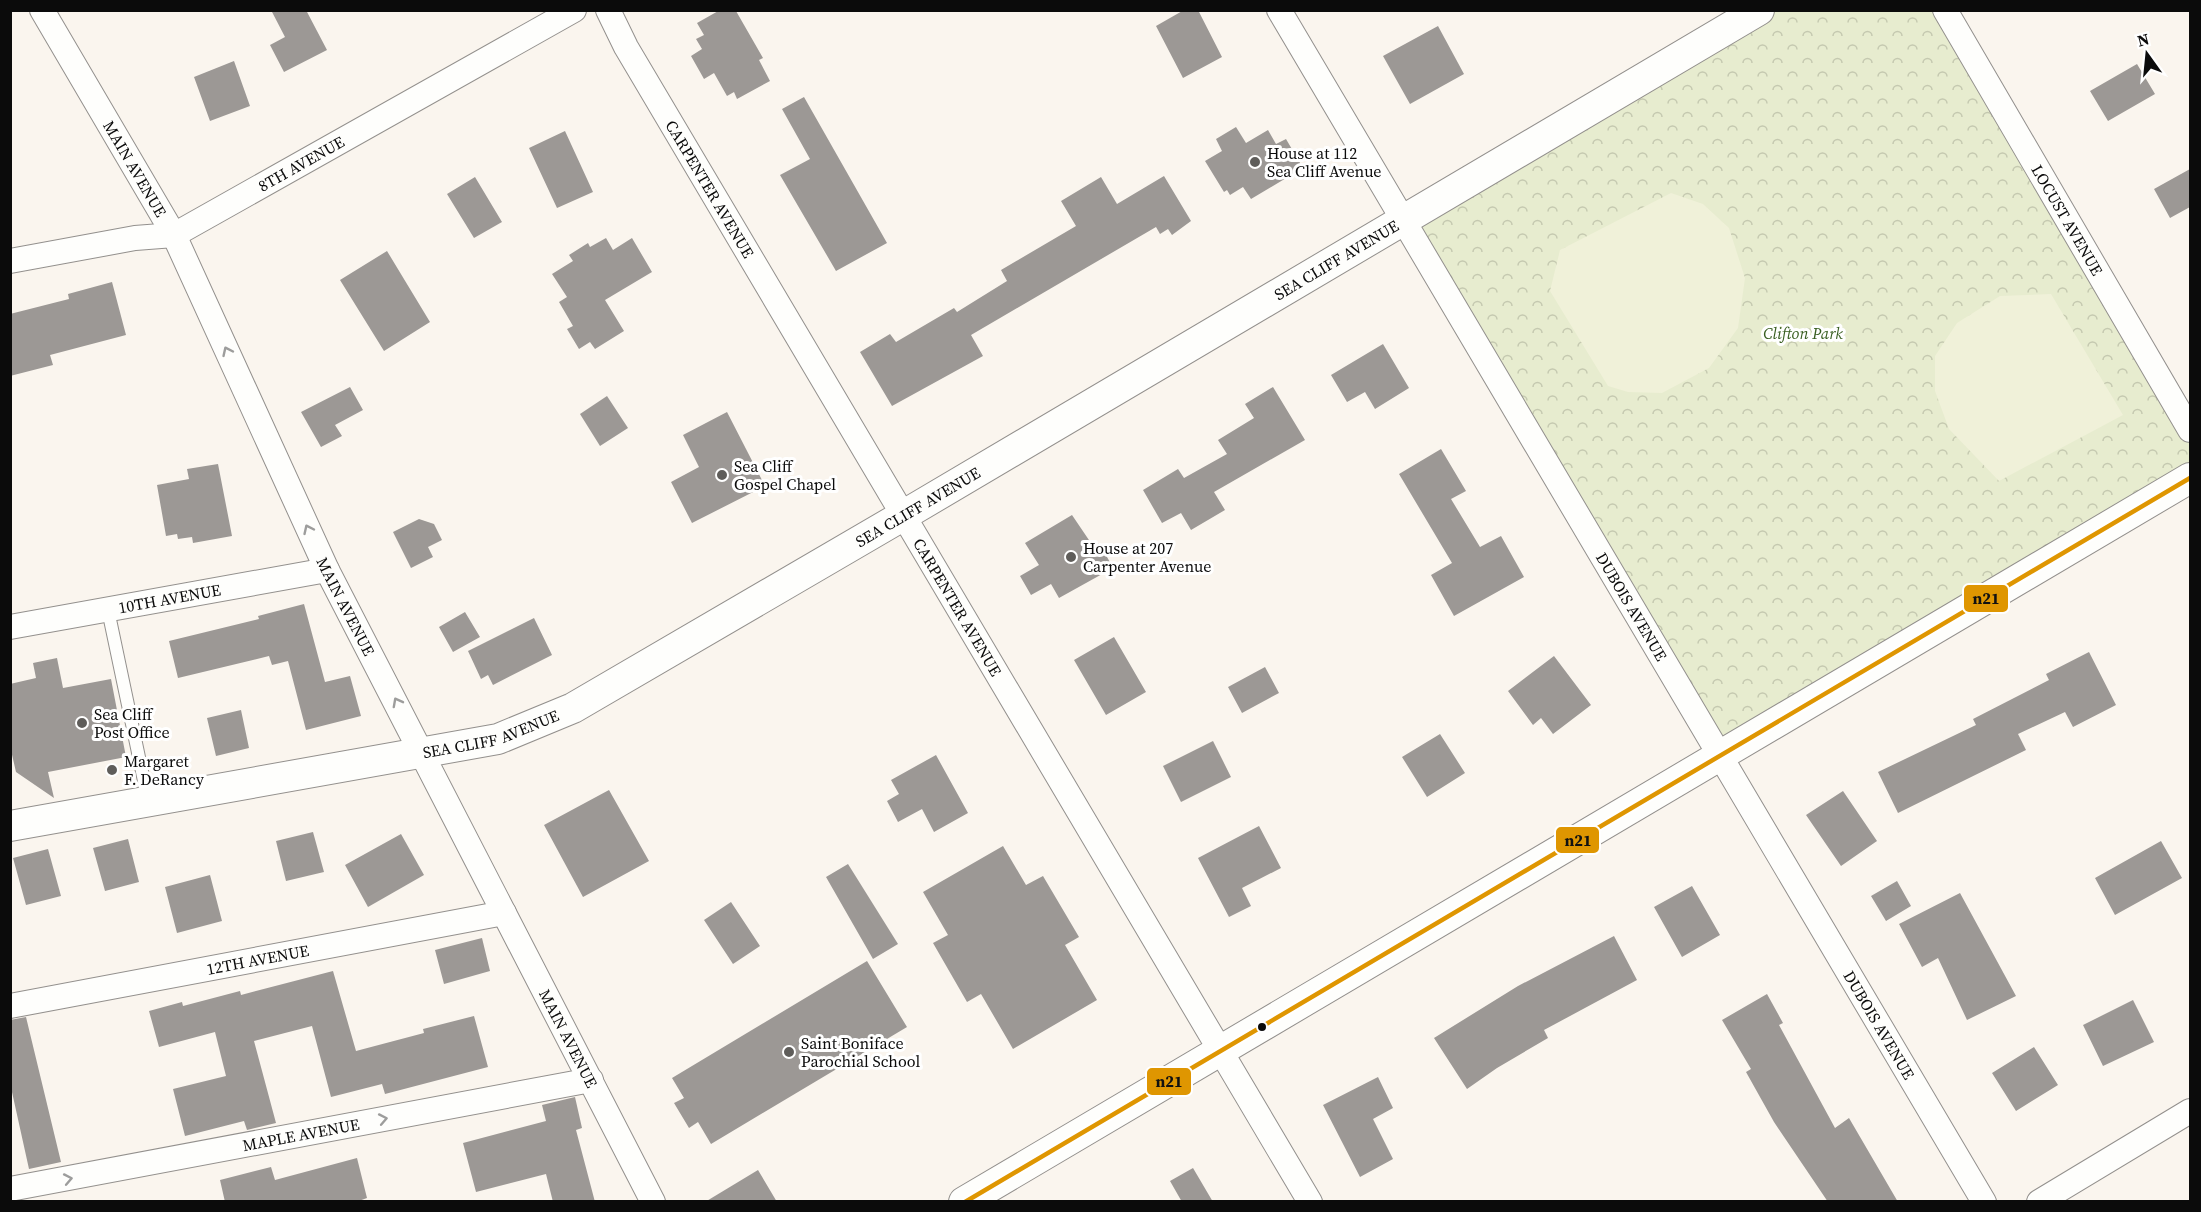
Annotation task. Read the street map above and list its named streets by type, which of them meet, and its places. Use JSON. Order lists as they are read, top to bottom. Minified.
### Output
{"streets":{"street":["8TH AVENUE","MAIN AVENUE","CARPENTER AVENUE","LOCUST AVENUE","SEA CLIFF AVENUE","10TH AVENUE","DUBOIS AVENUE","12TH AVENUE","MAPLE AVENUE"]},"crossings":[["8TH AVENUE","MAIN AVENUE"],["MAIN AVENUE","SEA CLIFF AVENUE"],["MAIN AVENUE","10TH AVENUE"],["MAIN AVENUE","12TH AVENUE"],["MAIN AVENUE","MAPLE AVENUE"],["CARPENTER AVENUE","SEA CLIFF AVENUE"],["SEA CLIFF AVENUE","DUBOIS AVENUE"]],"one_way":["MAIN AVENUE","MAPLE AVENUE"],"parks":["Clifton Park"],"places":["House at 112 Sea Cliff Avenue","Sea Cliff Gospel Chapel","House at 207 Carpenter Avenue","Sea Cliff Post Office","Margaret F. DeRancy","Saint Boniface Parochial School"],"lines":["transit line n21"],"north":"top"}
